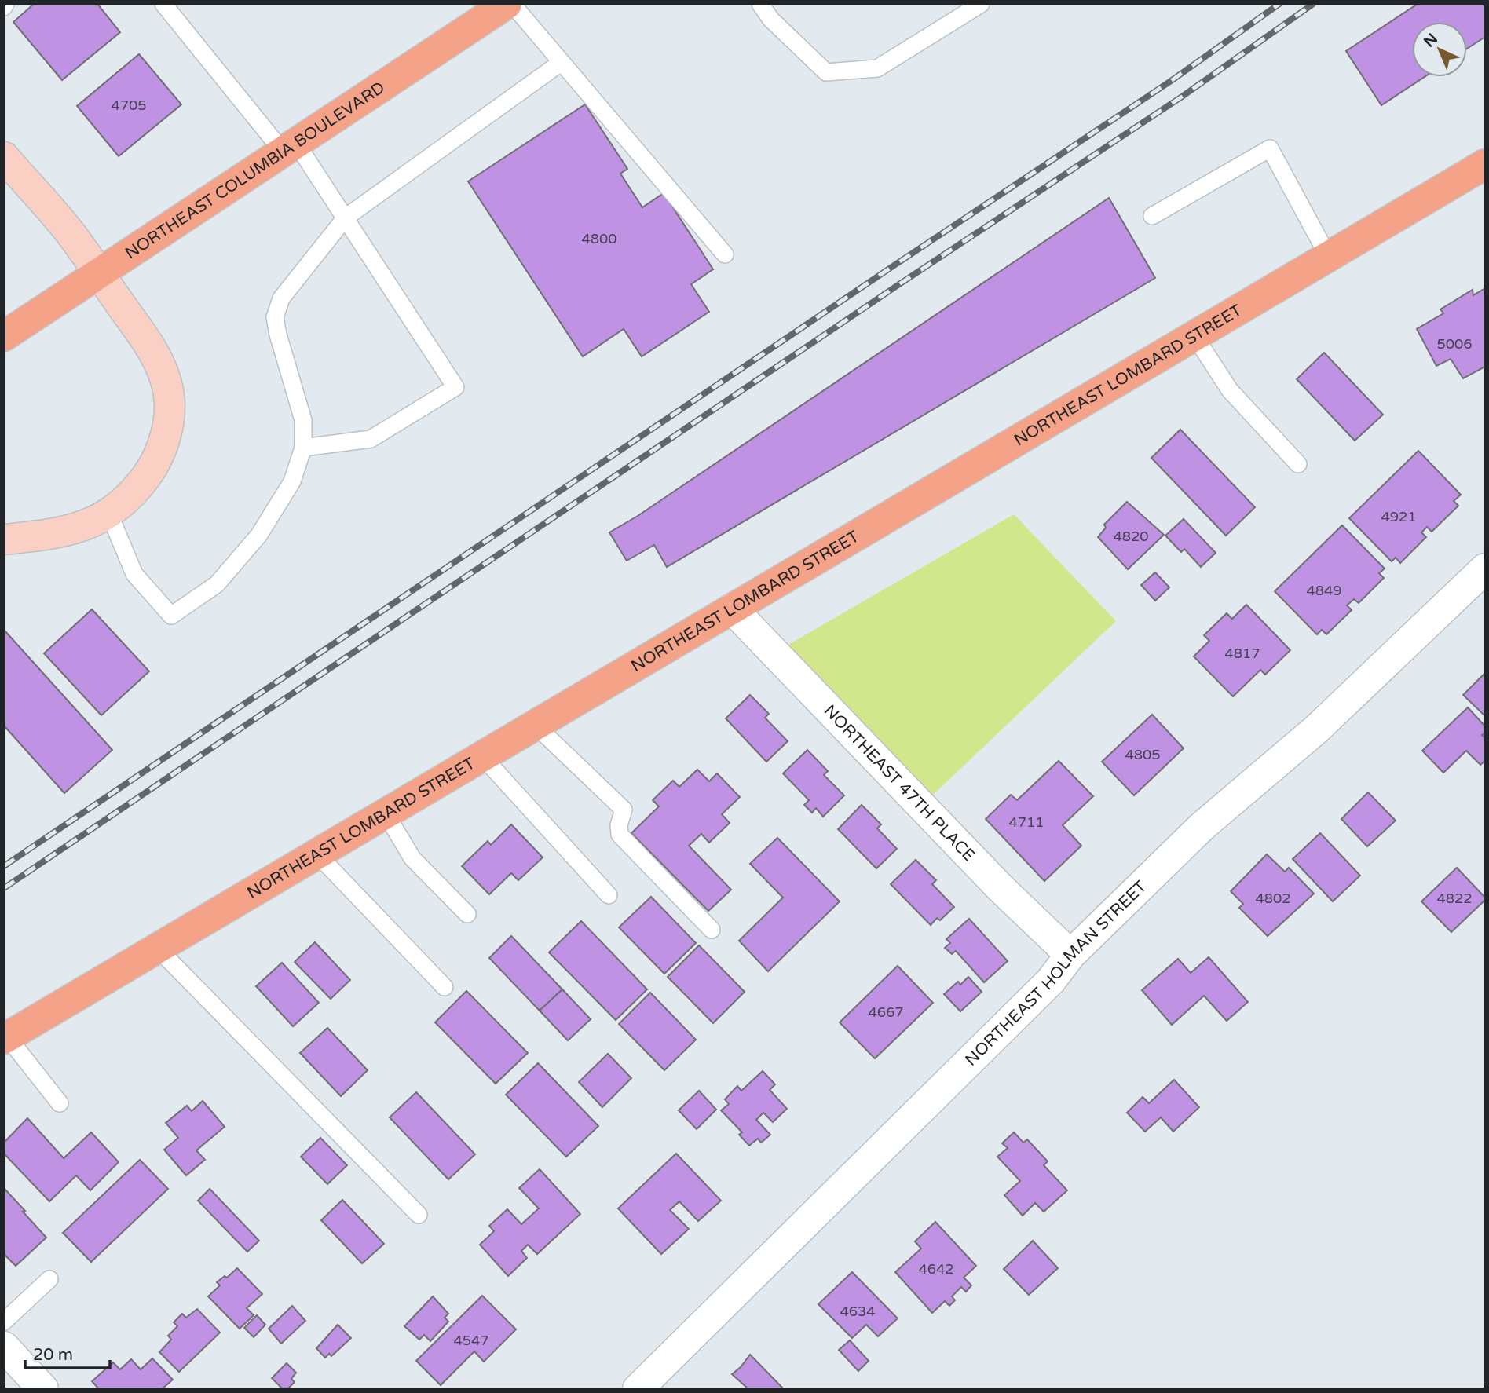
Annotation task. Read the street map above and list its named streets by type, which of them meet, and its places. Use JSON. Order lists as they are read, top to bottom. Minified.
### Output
{"streets":{"main road":["NORTHEAST COLUMBIA BOULEVARD","NORTHEAST LOMBARD STREET"],"street":["NORTHEAST 47TH PLACE","NORTHEAST HOLMAN STREET"]},"crossings":[["NORTHEAST LOMBARD STREET","NORTHEAST 47TH PLACE"],["NORTHEAST 47TH PLACE","NORTHEAST HOLMAN STREET"]],"house_numbers":["4705","4800","5006","4921","4820","4849","4817","4805","4711","4802","4822","4667","4642","4634","4547"],"scale_bar":"20 m","north":"top left"}
